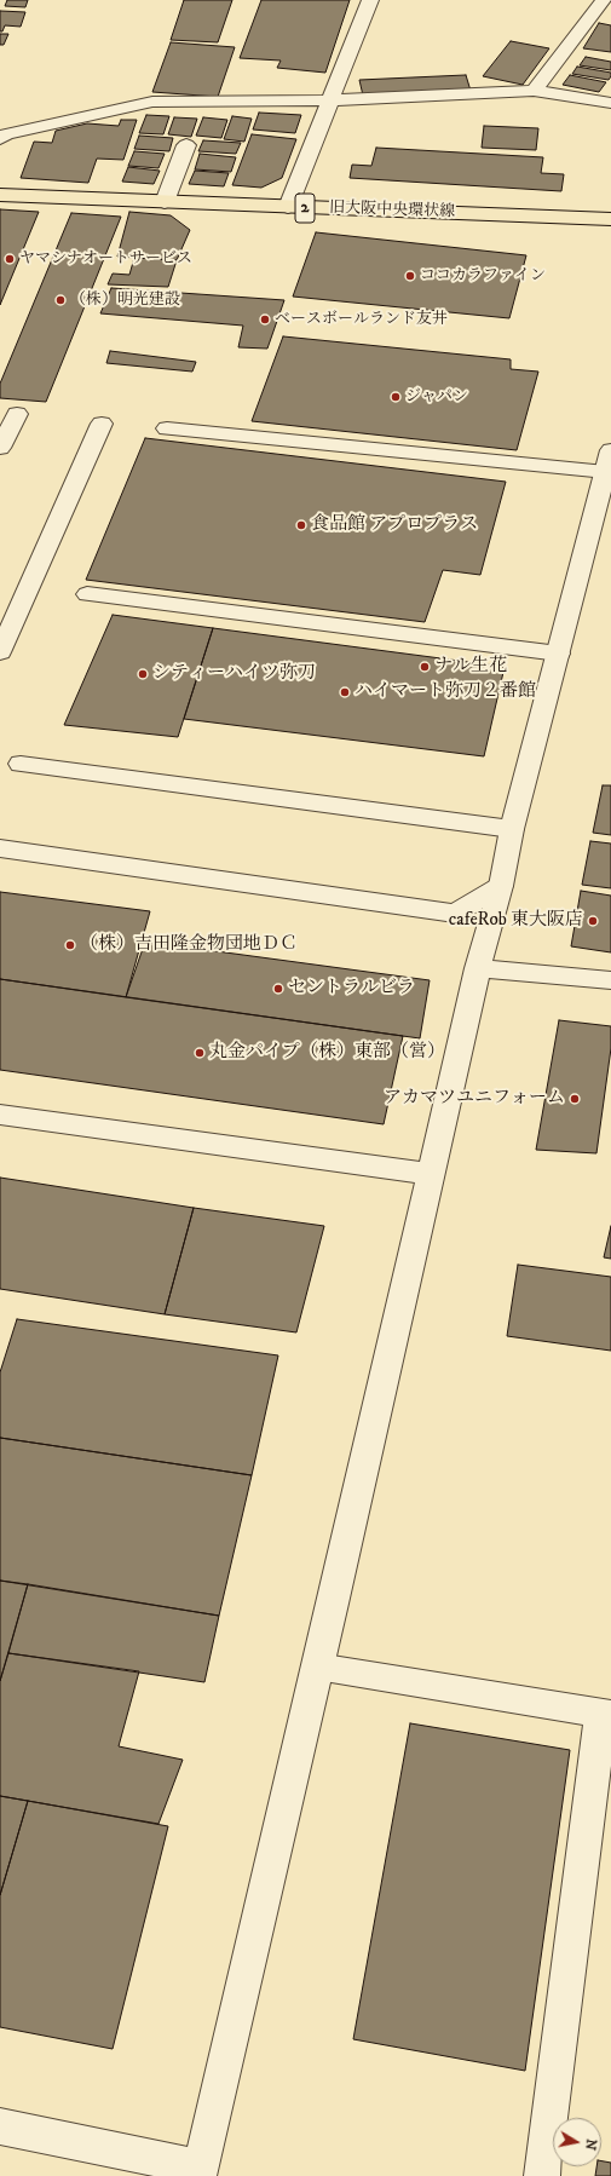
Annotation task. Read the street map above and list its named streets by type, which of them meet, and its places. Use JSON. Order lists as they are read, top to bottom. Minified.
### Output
{"streets":{"main road":["2","旧大阪中央環状線"]},"places":["ヤマシナオートサービス","ココカラファイン","（株）明光建設","ベースボールランド友井","ジャパン","食品館 アプロプラス","ナル生花","シティーハイツ弥刀","ハイマート弥刀２番館","cafeRob 東大阪店","（株）吉田隆金物団地ＤＣ","セントラルビラ","丸金パイプ（株）東部（営）","アカマツユニフォーム"],"north":"right"}
